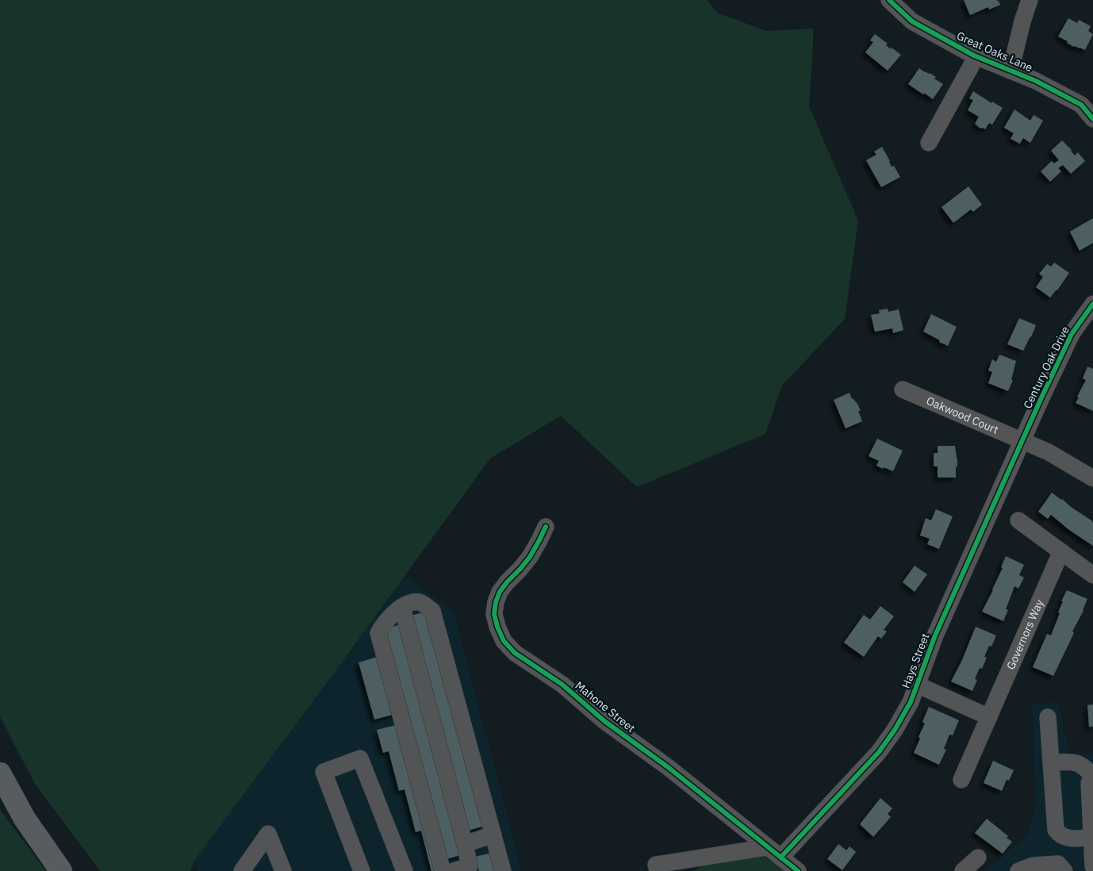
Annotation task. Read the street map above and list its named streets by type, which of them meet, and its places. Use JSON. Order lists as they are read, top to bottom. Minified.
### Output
{"streets":{"street":["Great Oaks Lane","Century Oak Drive","Oakwood Court","Governors Way","Hays Street","Mahone Street"]},"crossings":[["Century Oak Drive","Oakwood Court"],["Century Oak Drive","Hays Street"],["Oakwood Court","Hays Street"],["Hays Street","Mahone Street"]]}
